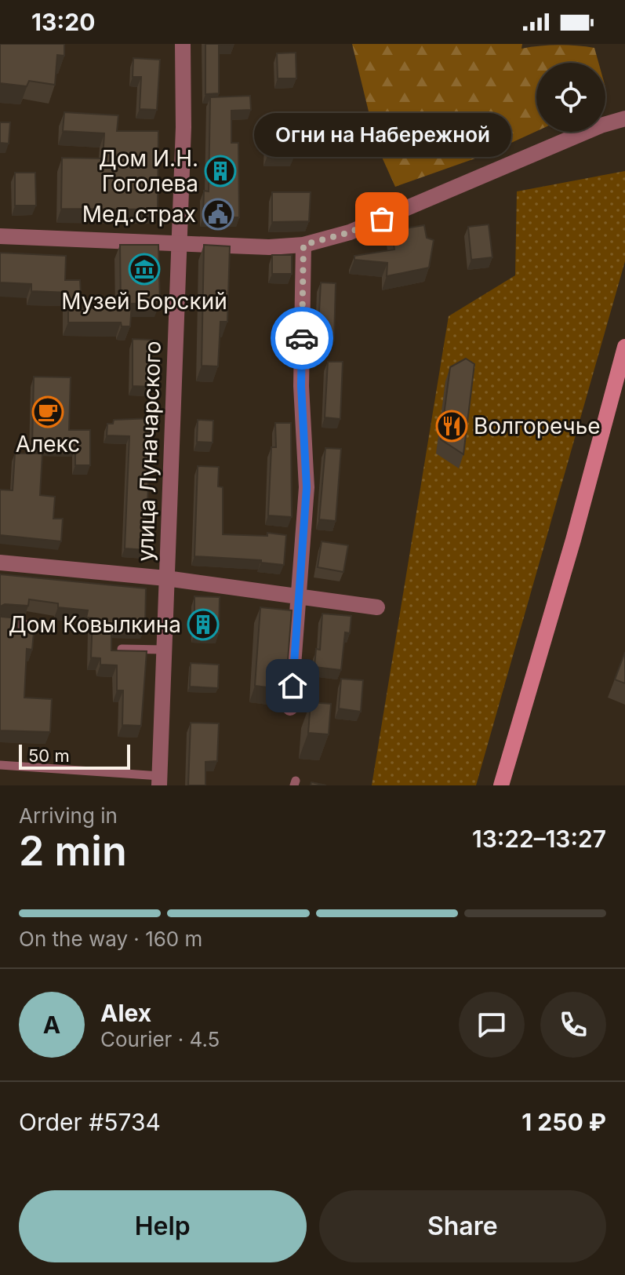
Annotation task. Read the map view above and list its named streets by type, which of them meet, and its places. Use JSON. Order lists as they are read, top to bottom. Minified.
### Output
{"streets":{"street":["улица Луначарского"]},"places":{"building":["Дом И.Н. Гоголева","Дом Ковылкина"],"public building":["Мед.страх"],"other":["Огни на Набережной"],"museum":["Музей Борский"],"cafe":["Алекс"],"restaurant":["Волгоречье"]},"scale_bar":"50 m","page":{"status":"13:20","bubble":"Огни на Набережной","scale":"50 m","heading":["2 min","Arriving in","13:22–13:27"],"panel":["Alex","Courier · 4.5","Order #5734","1 250 ₽"],"bar":"On the way · 160 m","round":"A","buttons":["Help","Share"]}}
